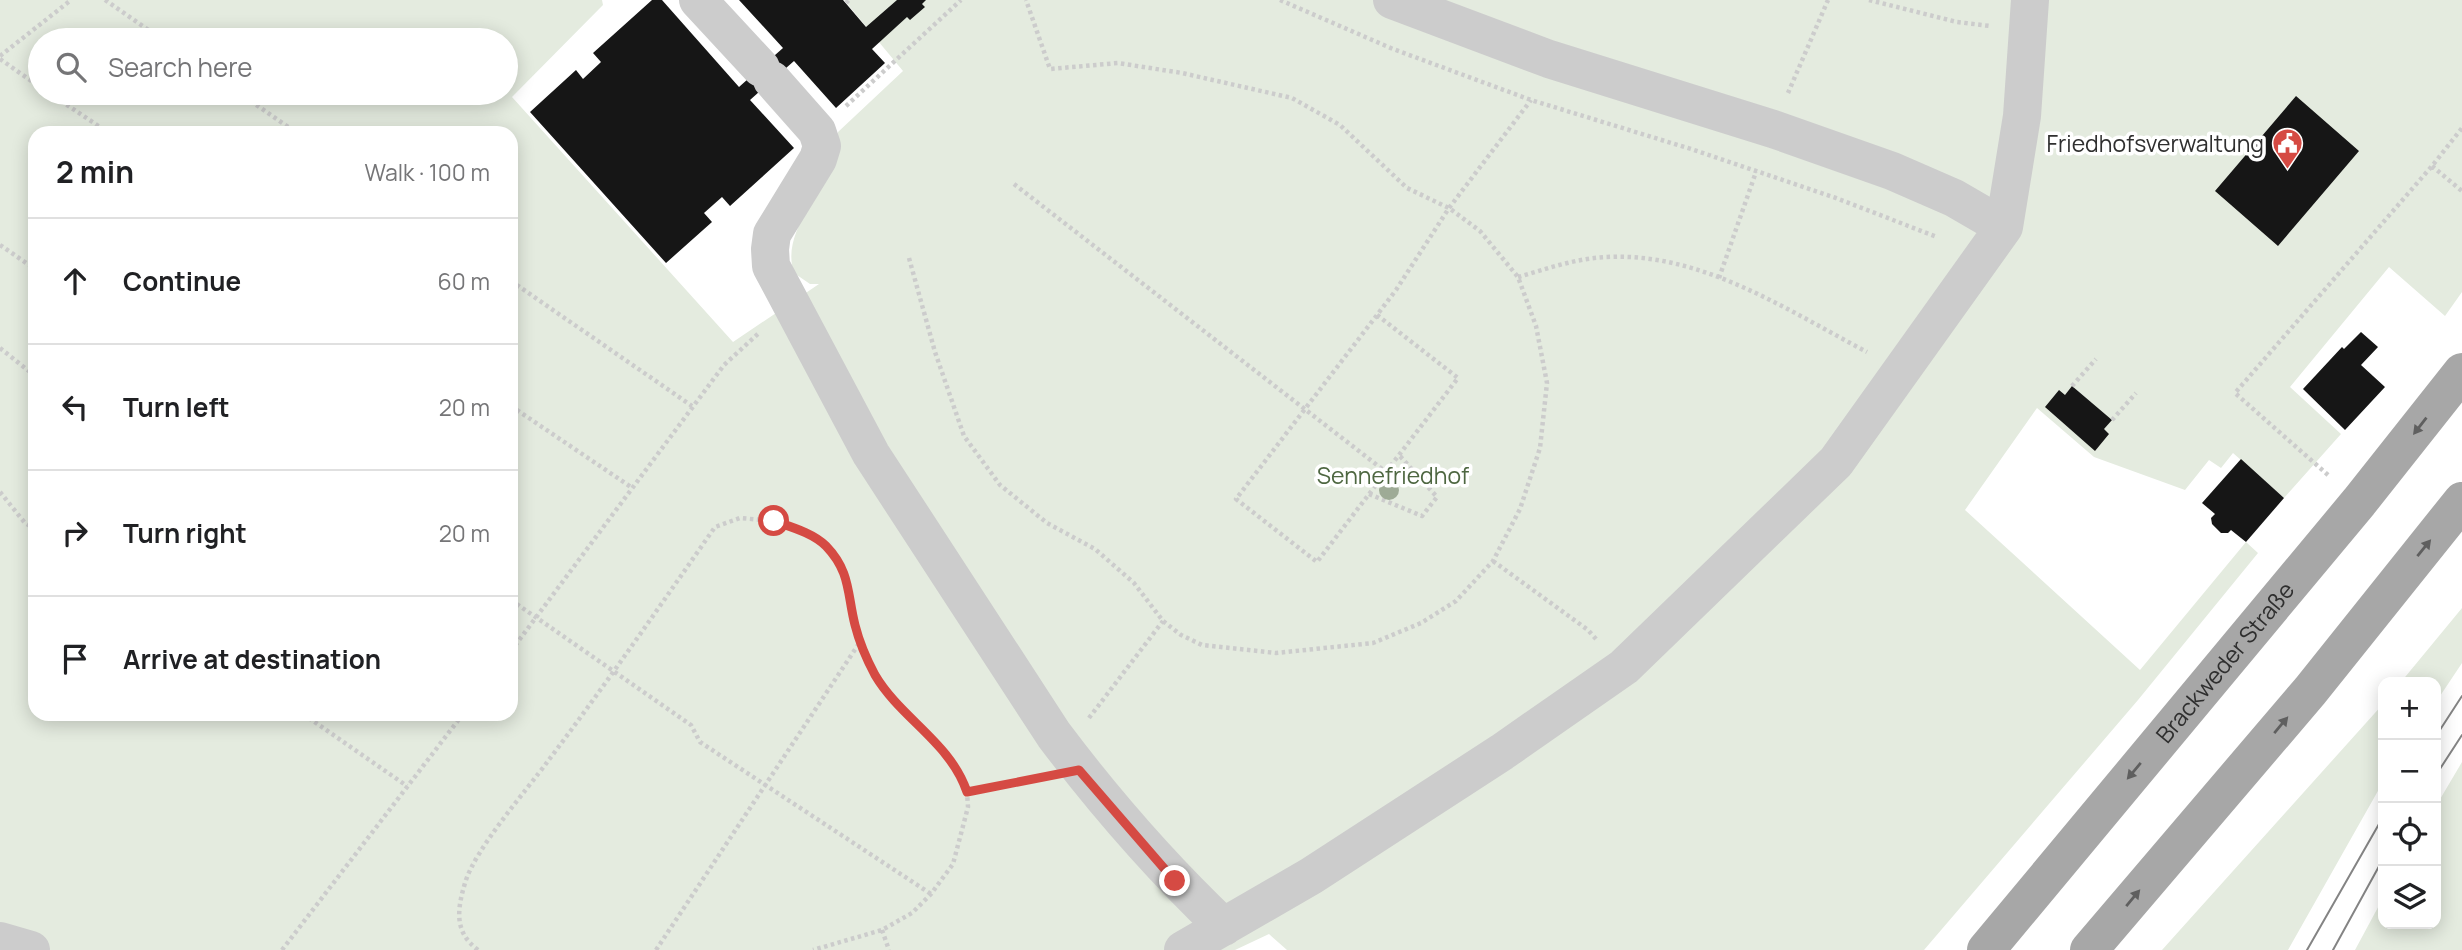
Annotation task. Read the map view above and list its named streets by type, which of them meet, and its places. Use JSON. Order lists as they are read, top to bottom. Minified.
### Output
{"streets":{"main road":["Brackweder Straße"]},"parks":["Sennefriedhof"],"places":{"public building":["Friedhofsverwaltung"]},"page":{"search":"Search here","heading":["2 min","Walk · 100 m"],"list":[["Continue","60 m"],["Turn left","20 m"],["Turn right","20 m"],"Arrive at destination"],"map_buttons":["+","−"]}}
